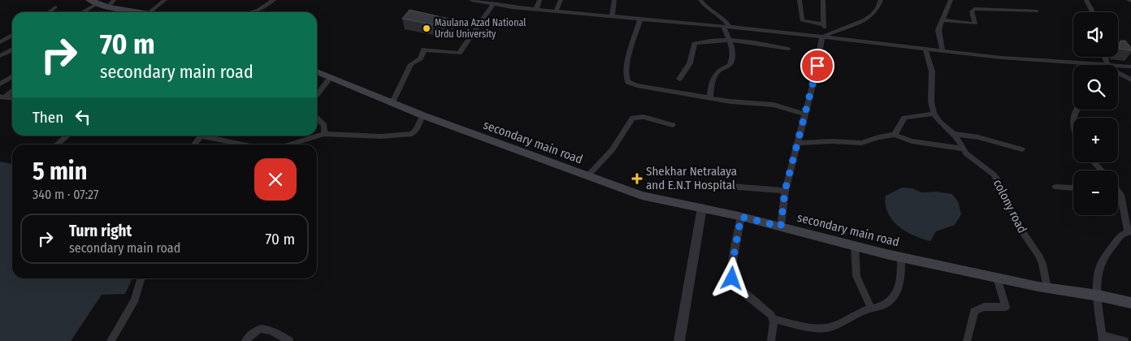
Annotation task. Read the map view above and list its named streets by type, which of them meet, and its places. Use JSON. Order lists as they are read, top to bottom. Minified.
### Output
{"streets":{"main road":["secondary main road"],"street":["colony road"]},"crossings":[["secondary main road","colony road"]],"places":{"other":["Maulana Azad National Urdu University"],"health":["Shekhar Netralaya and E.N.T Hospital"]},"page":{"map_buttons":["+","−"],"turn":["70 m","secondary main road"],"then":"Then","heading":["5 min","340 m · 07:27"],"list":[{"name":"Turn right","note":"secondary main road","value":"70 m"}]}}
